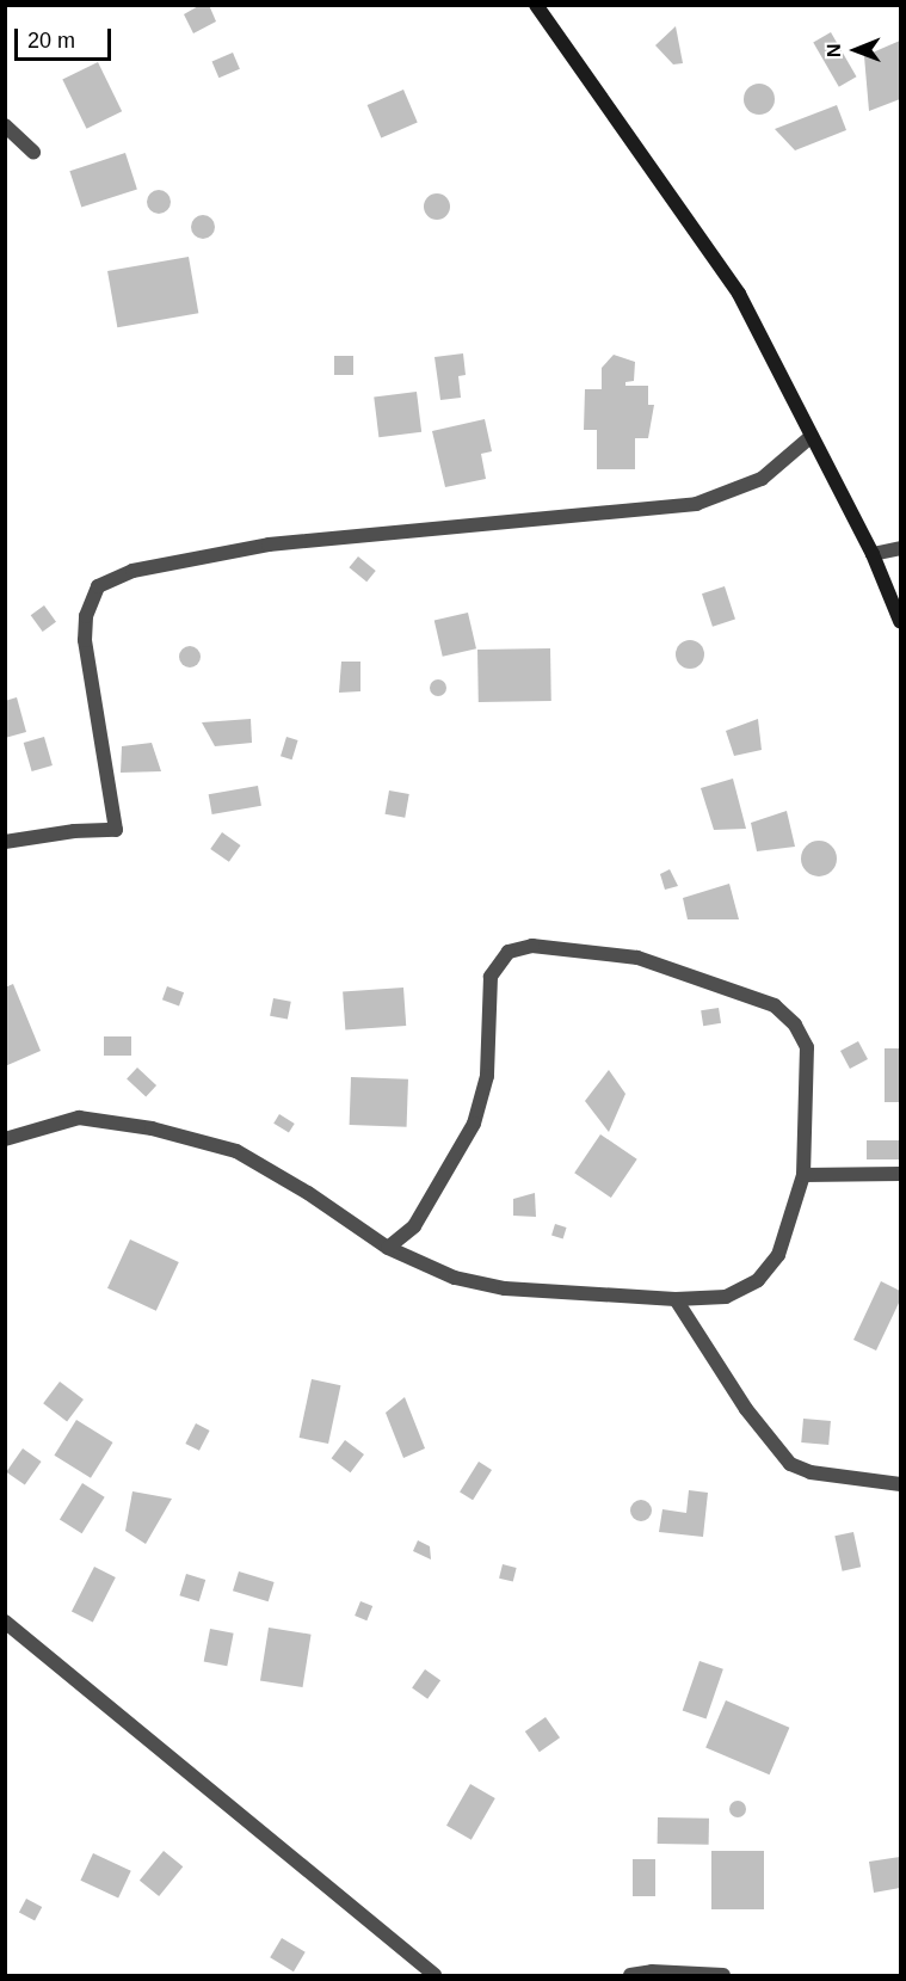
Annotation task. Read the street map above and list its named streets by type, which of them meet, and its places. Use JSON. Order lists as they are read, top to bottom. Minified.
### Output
{"scale_bar":"20 m","north":"left"}
